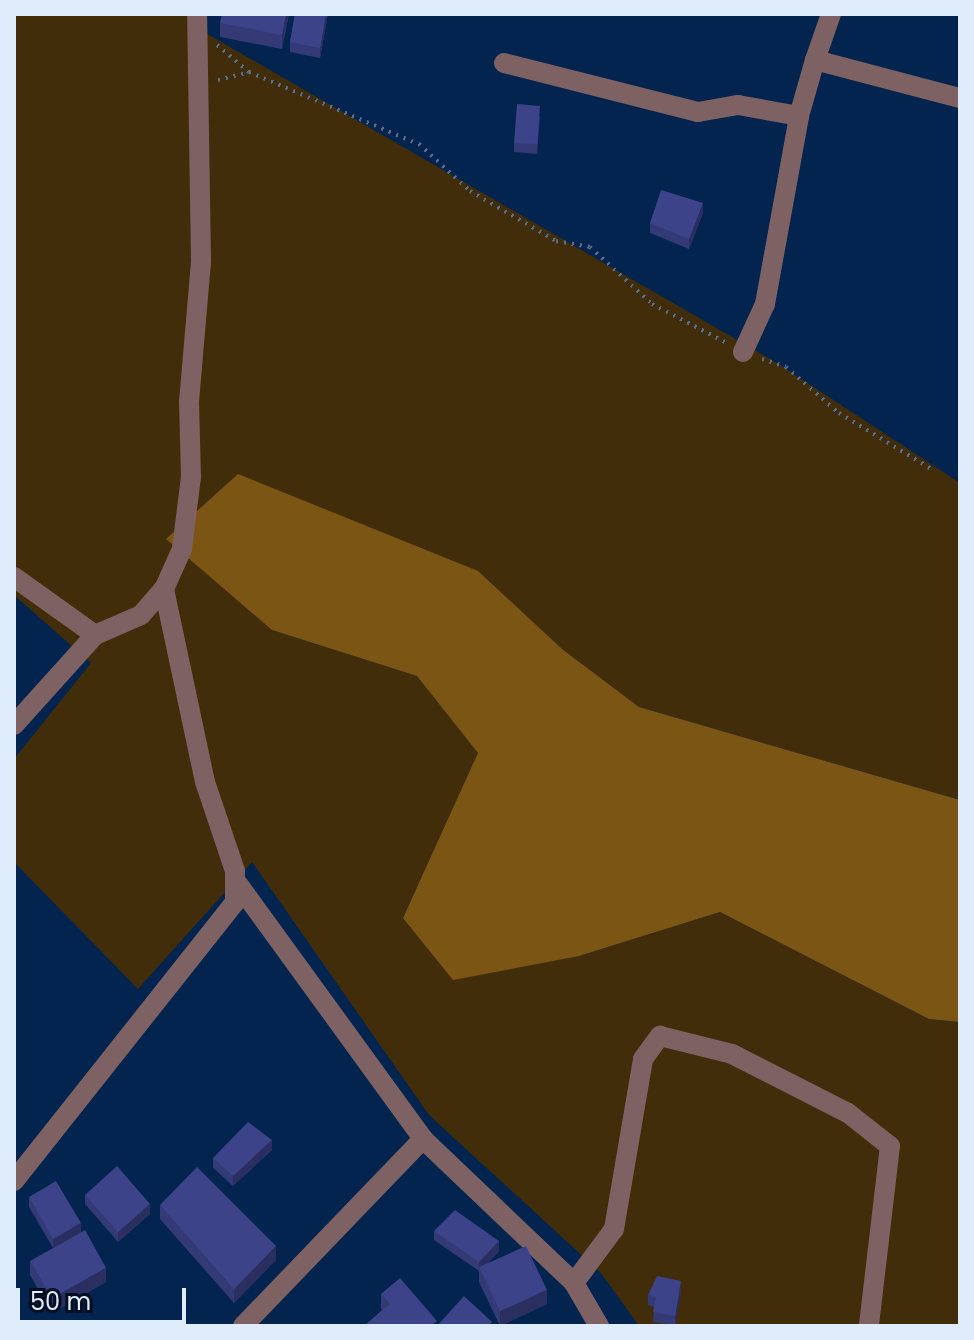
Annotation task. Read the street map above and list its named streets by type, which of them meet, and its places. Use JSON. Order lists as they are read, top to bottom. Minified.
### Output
{"scale_bar":"50 m"}
